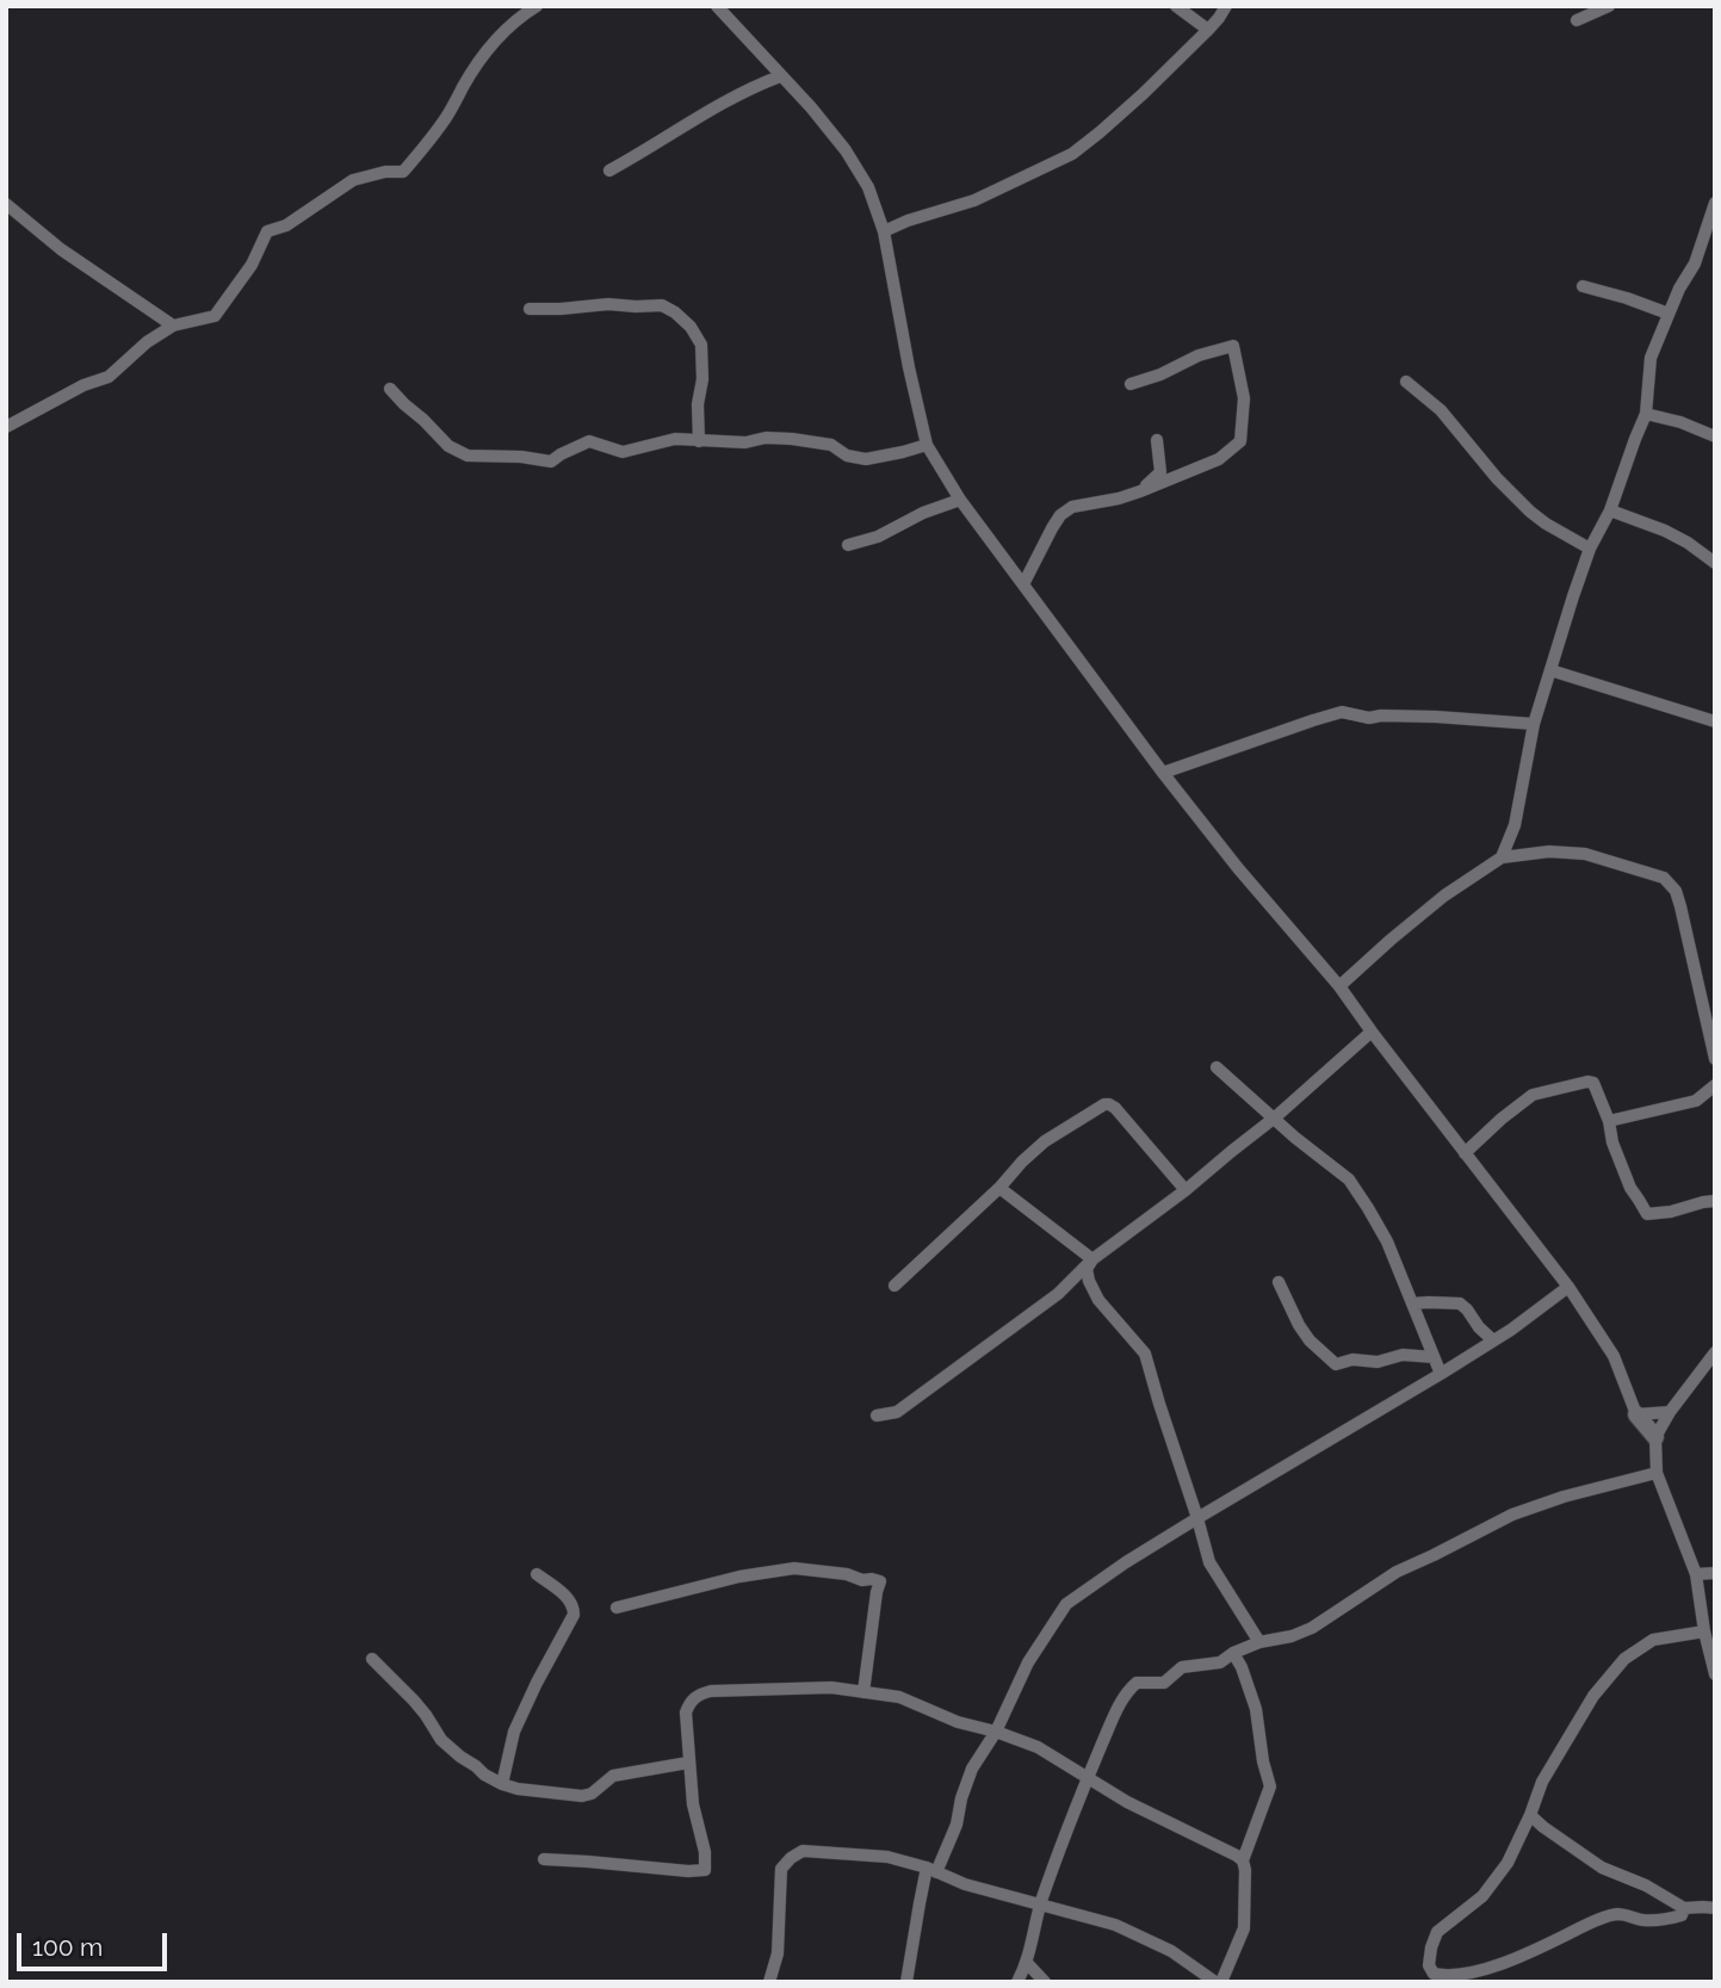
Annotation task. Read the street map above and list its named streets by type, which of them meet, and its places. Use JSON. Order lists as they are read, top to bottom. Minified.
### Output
{"scale_bar":"100 m"}
